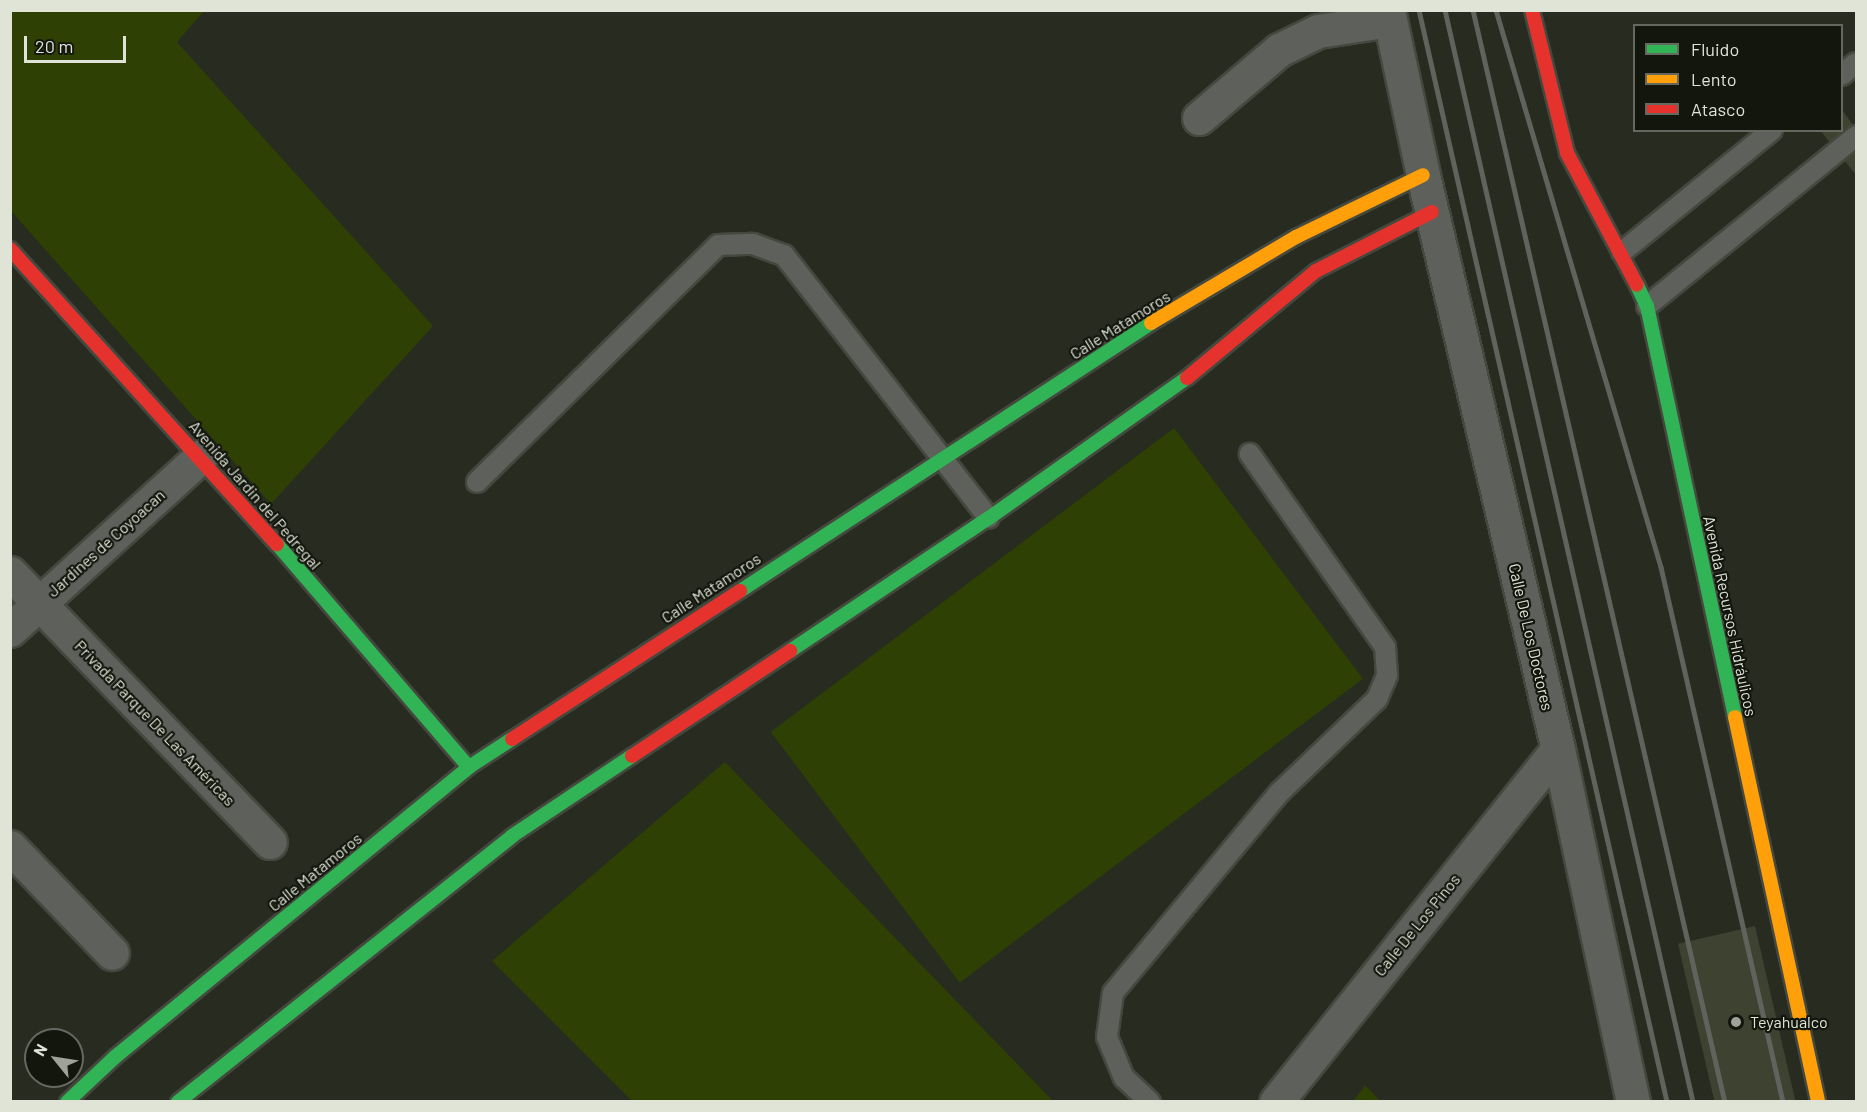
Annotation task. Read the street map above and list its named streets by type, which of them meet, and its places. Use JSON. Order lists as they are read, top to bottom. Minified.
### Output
{"streets":{"street":["Calle Matamoros","Avenida Jardin del Pedregal","Jardines de Coyoacan","Avenida Recursos Hidráulicos","Calle De Los Doctores","Privada Parque De Las Américas","Calle De Los Pinos"]},"crossings":[["Calle Matamoros","Avenida Jardin del Pedregal"],["Calle Matamoros","Calle De Los Doctores"],["Avenida Jardin del Pedregal","Jardines de Coyoacan"],["Jardines de Coyoacan","Privada Parque De Las Américas"],["Calle De Los Doctores","Calle De Los Pinos"]],"places":["Teyahualco"],"legend":["Fluido","Lento","Atasco"],"scale_bar":"20 m","north":"top left"}
